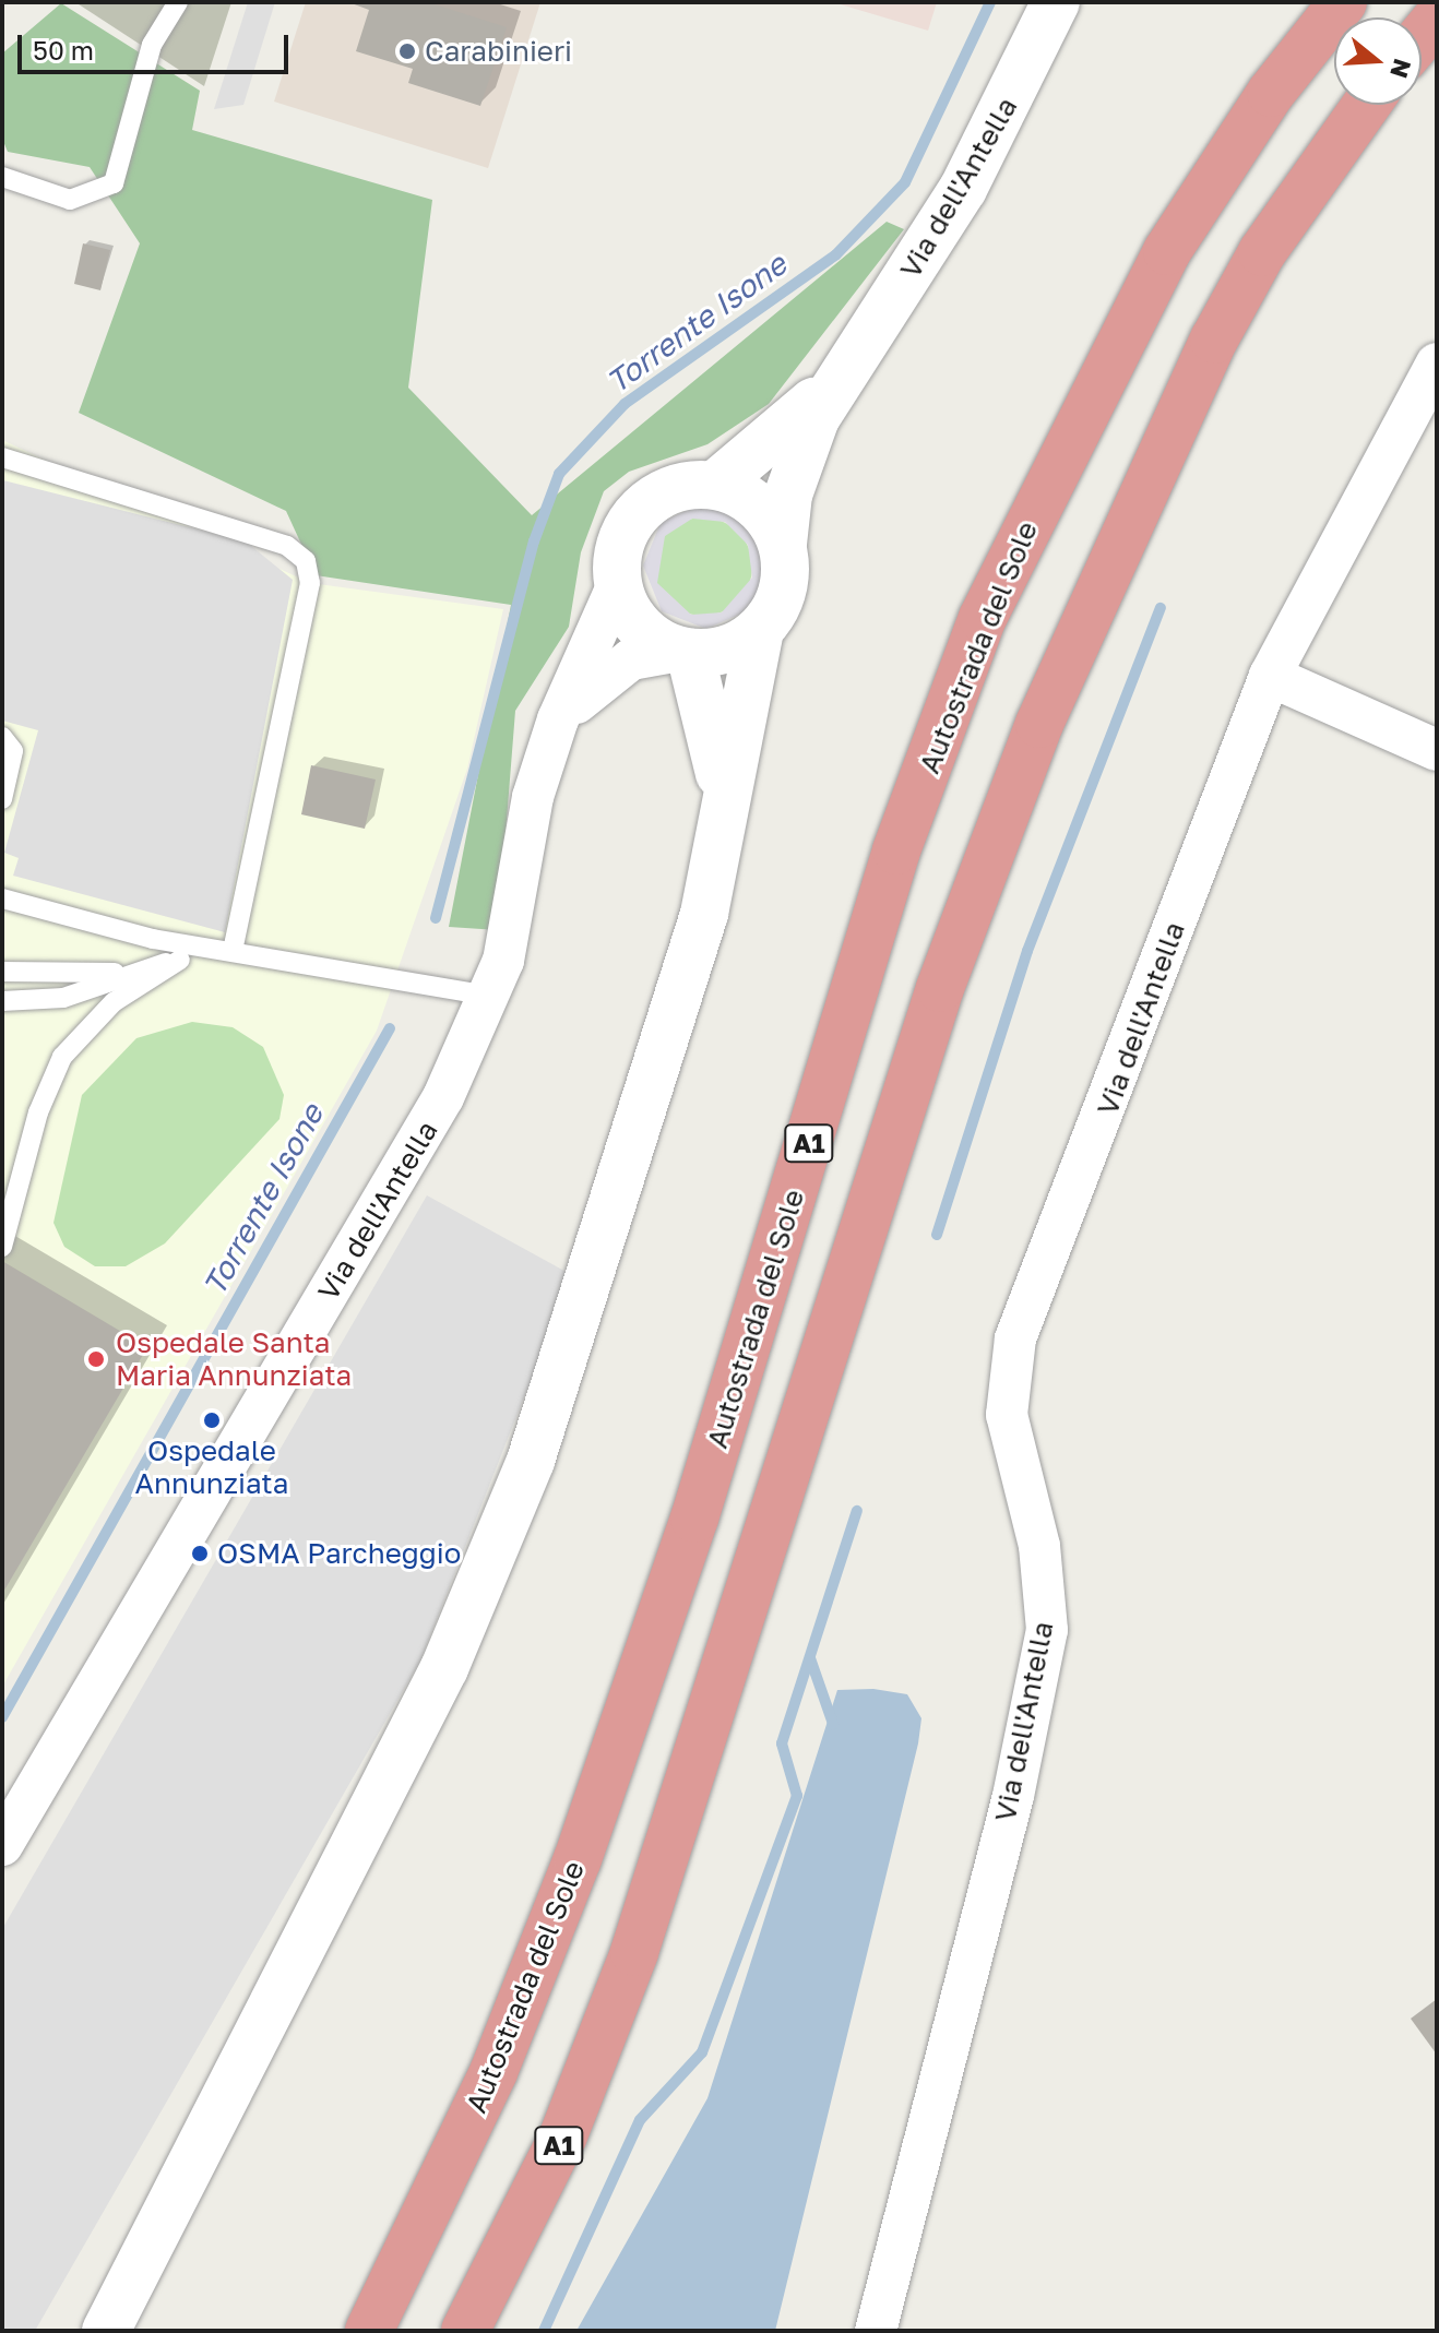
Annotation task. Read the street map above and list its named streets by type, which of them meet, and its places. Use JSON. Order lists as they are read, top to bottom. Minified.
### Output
{"streets":{"highway":["Autostrada del Sole","A1"],"street":["Via dell'Antella"]},"water":["Torrente Isone"],"places":["Carabinieri","Ospedale Santa Maria Annunziata","Ospedale Annunziata","OSMA Parcheggio"],"scale_bar":"50 m","north":"right"}
